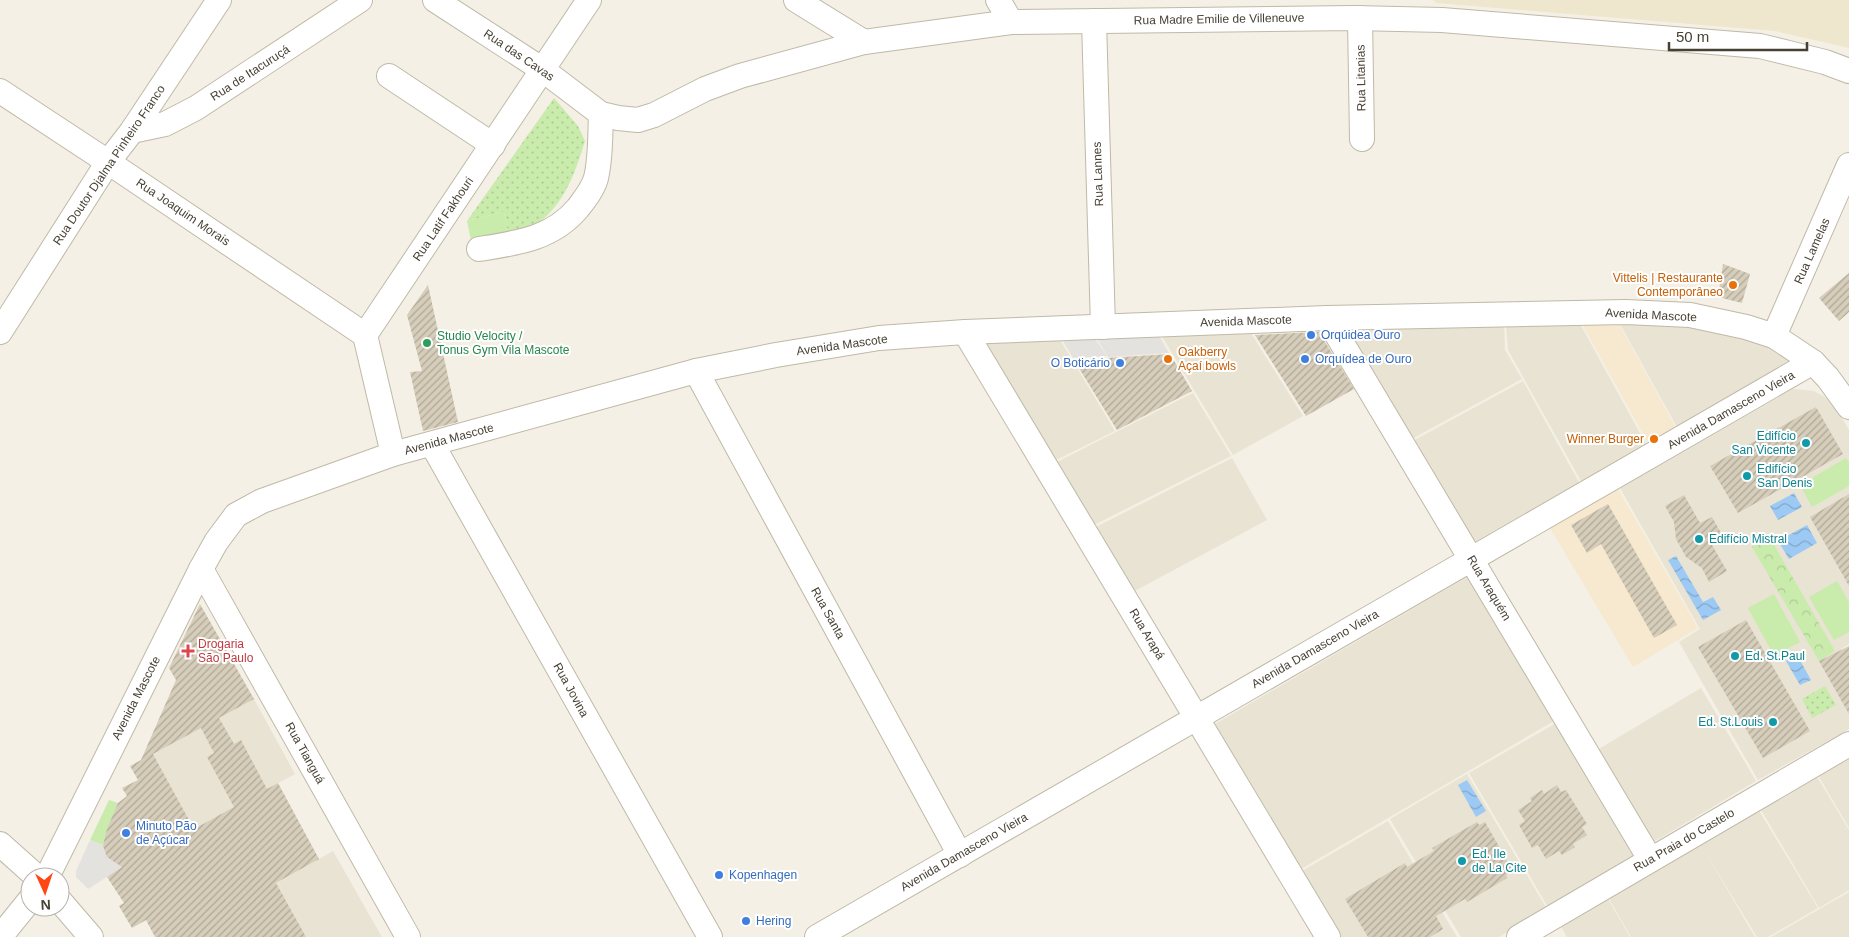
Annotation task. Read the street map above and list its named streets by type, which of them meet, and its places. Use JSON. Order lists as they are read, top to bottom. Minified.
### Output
{"streets":{"street":["Rua Madre Emilie de Villeneuve","Rua das Cavas","Rua de Itacuruçá","Rua Litanias","Rua Doutor Djalma Pinheiro Franco","Rua Lannes","Rua Joaquim Morais","Rua Latif Fakhouri","Rua Lamelas","Avenida Mascote","Avenida Damasceno Vieira","Rua Araquém","Rua Santa","Rua Arapá","Rua Jovina","Rua Tianguá","Rua Praia do Castelo"]},"crossings":[["Rua Madre Emilie de Villeneuve","Rua das Cavas"],["Rua Madre Emilie de Villeneuve","Rua Litanias"],["Rua Madre Emilie de Villeneuve","Rua Lannes"],["Rua das Cavas","Rua Latif Fakhouri"],["Rua de Itacuruçá","Rua Doutor Djalma Pinheiro Franco"],["Rua Doutor Djalma Pinheiro Franco","Rua Joaquim Morais"],["Rua Lannes","Avenida Mascote"],["Rua Joaquim Morais","Rua Latif Fakhouri"],["Rua Lamelas","Avenida Mascote"],["Avenida Mascote","Avenida Damasceno Vieira"],["Avenida Mascote","Rua Araquém"],["Avenida Mascote","Rua Santa"],["Avenida Mascote","Rua Arapá"],["Avenida Mascote","Rua Jovina"],["Avenida Mascote","Rua Tianguá"],["Avenida Damasceno Vieira","Rua Araquém"],["Avenida Damasceno Vieira","Rua Santa"],["Avenida Damasceno Vieira","Rua Arapá"],["Rua Araquém","Rua Praia do Castelo"]],"places":{"other":["Vittelis | Restaurante Contemporâneo","Orqúidea Ouro","Studio Velocity / Tonus Gym Vila Mascote","Oakberry Açaí bowls","Orquídea de Ouro","O Boticário","Winner Burger","Edifício San Vicente","Edifício San Denis","Edifício Mistral","Ed. St.Paul","Ed. St.Louis","Minuto Pão de Açúcar","Ed. Ile de La Cite","Kopenhagen","Hering"],"health":["Drogaria São Paulo"]},"scale_bar":"50 m","north":"bottom"}
